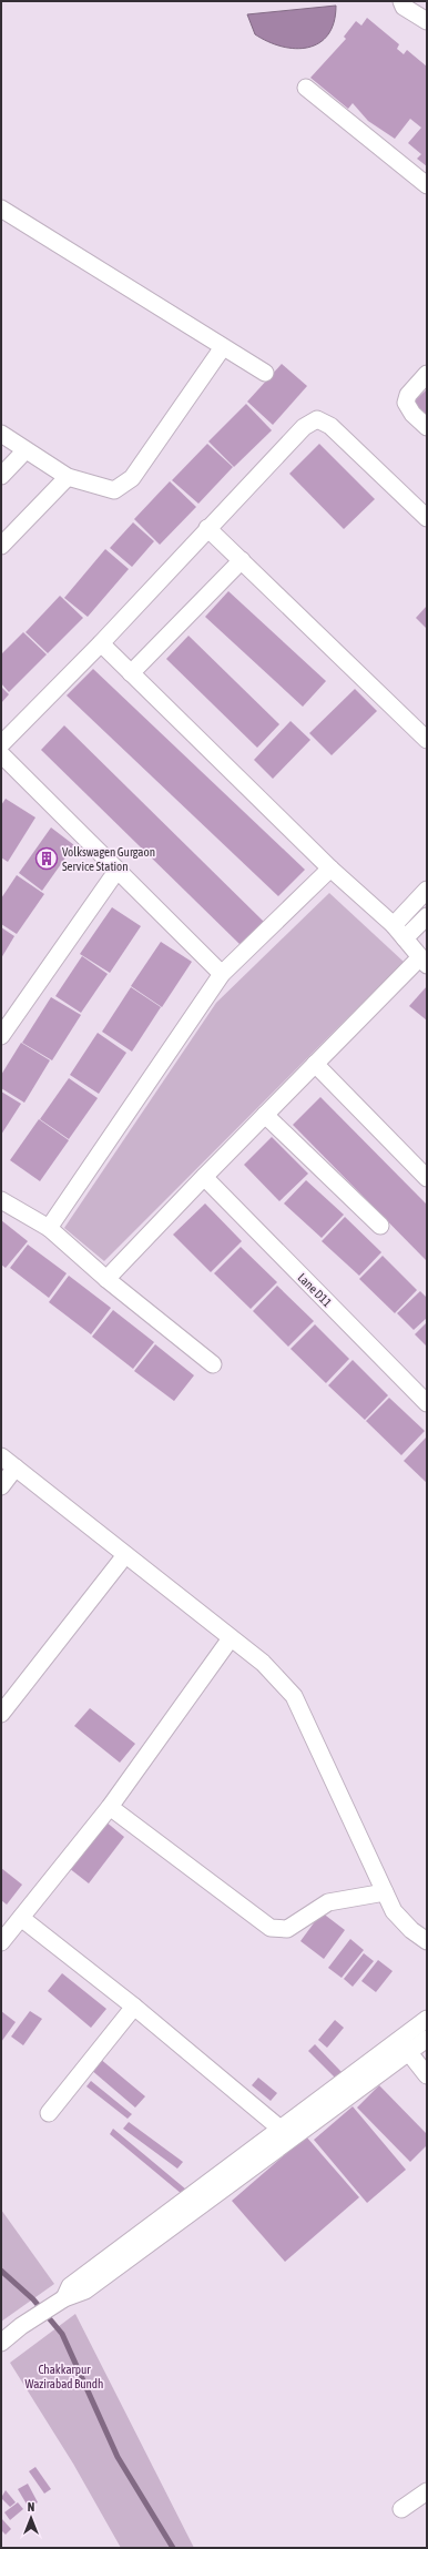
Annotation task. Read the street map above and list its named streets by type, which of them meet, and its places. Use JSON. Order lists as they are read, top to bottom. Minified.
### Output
{"streets":{"street":["Lane D11"]},"parks":["Chakkarpur Wazirabad Bundh"],"places":{"building":["Volkswagen Gurgaon Service Station"]},"north":"top"}
